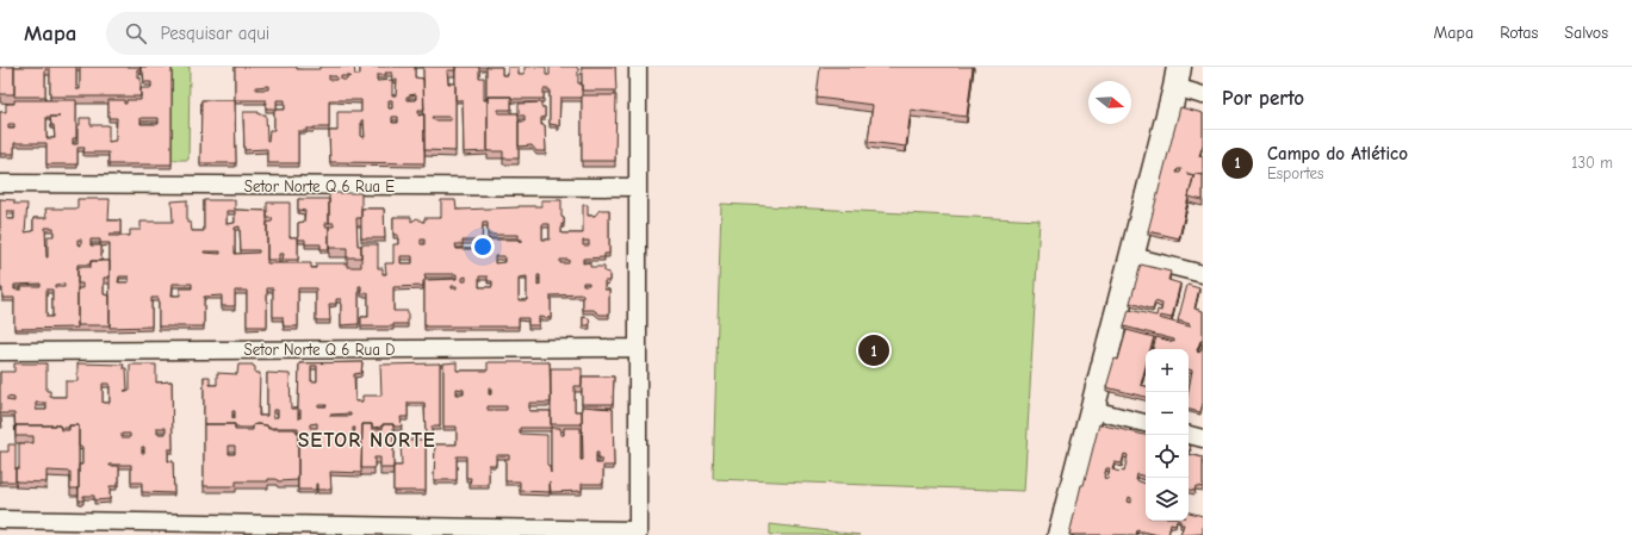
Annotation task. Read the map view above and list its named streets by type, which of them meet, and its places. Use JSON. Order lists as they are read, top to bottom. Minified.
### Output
{"streets":{"street":["Setor Norte Q 6 Rua E","Setor Norte Q 6 Rua D"]},"districts":["SETOR NORTE"],"north":"right","page":{"header":"Mapa","search":"Pesquisar aqui","nav":["Mapa","Rotas","Salvos"],"heading":"Por perto","list":[{"mark":"1","name":"Campo do Atlético","note":"Esportes","value":"130 m"}],"pins":"1","map_buttons":["+","−"]}}
